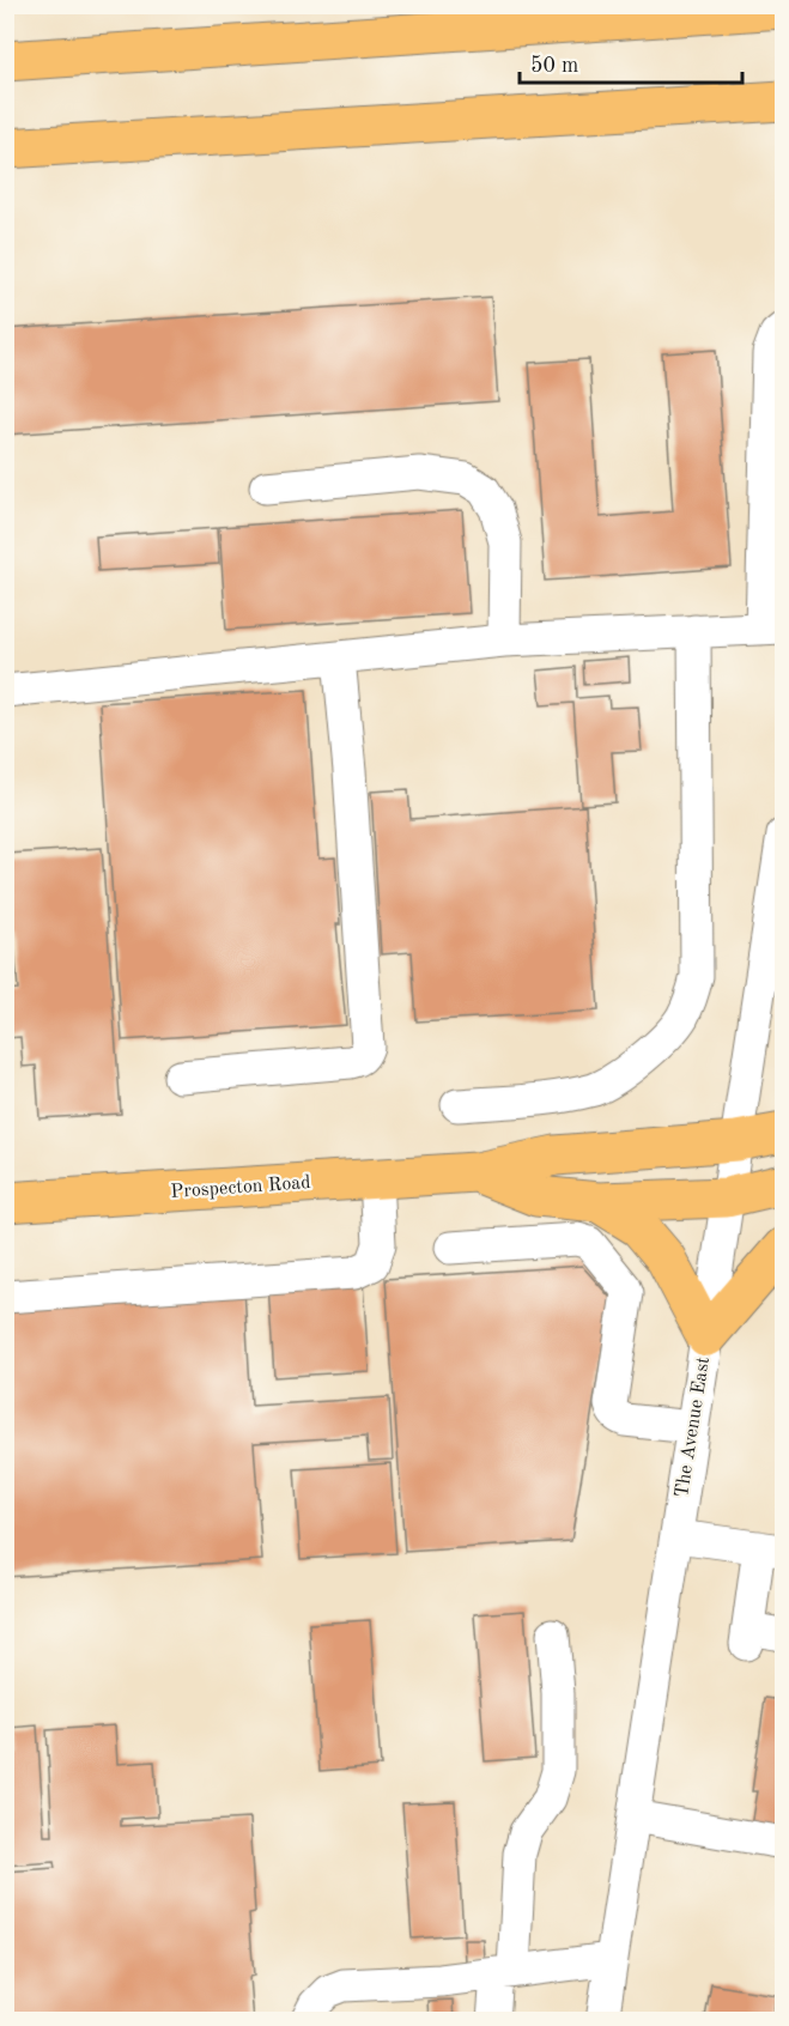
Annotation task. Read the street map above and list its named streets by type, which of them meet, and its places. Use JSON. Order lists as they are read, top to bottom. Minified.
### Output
{"streets":{"main road":["Prospecton Road"],"street":["The Avenue East"]},"crossings":[["Prospecton Road","The Avenue East"]],"scale_bar":"50 m"}
